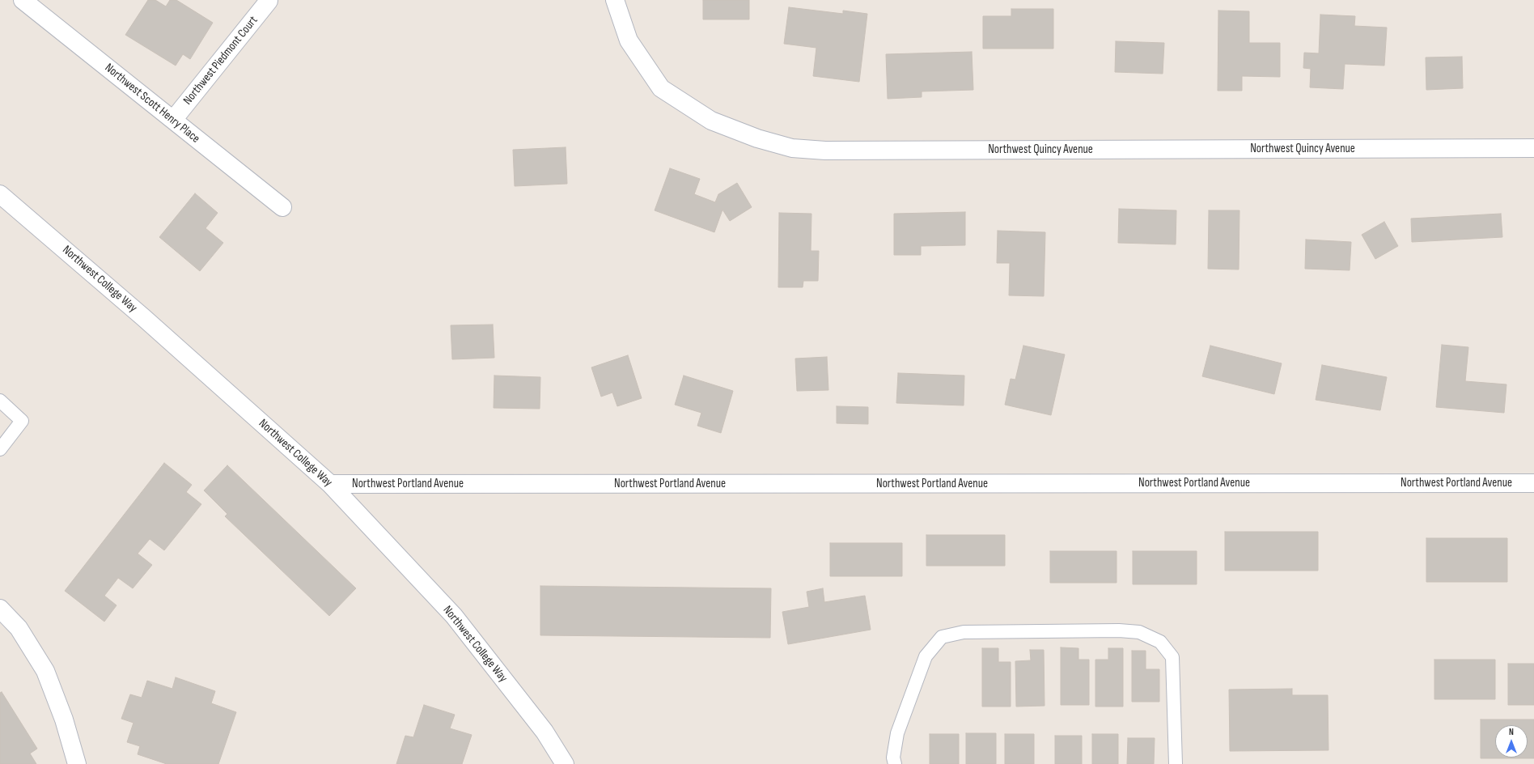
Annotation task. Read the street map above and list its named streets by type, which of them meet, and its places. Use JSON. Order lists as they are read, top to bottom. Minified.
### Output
{"streets":{"street":["Northwest Piedmont Court","Northwest Scott Henry Place","Northwest Quincy Avenue","Northwest College Way","Northwest Portland Avenue"]},"crossings":[["Northwest Piedmont Court","Northwest Scott Henry Place"],["Northwest College Way","Northwest Portland Avenue"]],"north":"top"}
